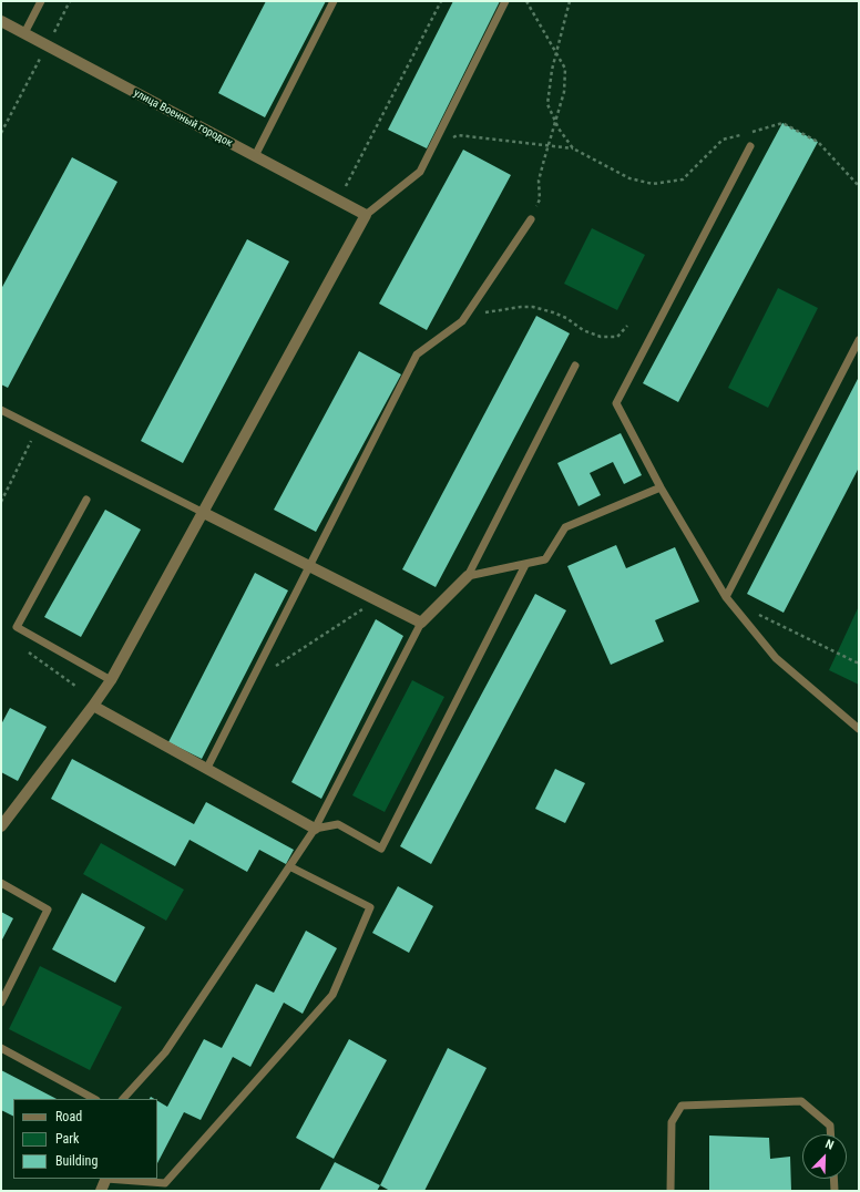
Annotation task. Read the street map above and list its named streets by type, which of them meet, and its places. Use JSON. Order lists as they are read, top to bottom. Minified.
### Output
{"streets":{"street":["улица Военный городок"]},"legend":["Road","Park","Building"],"north":"top right"}
